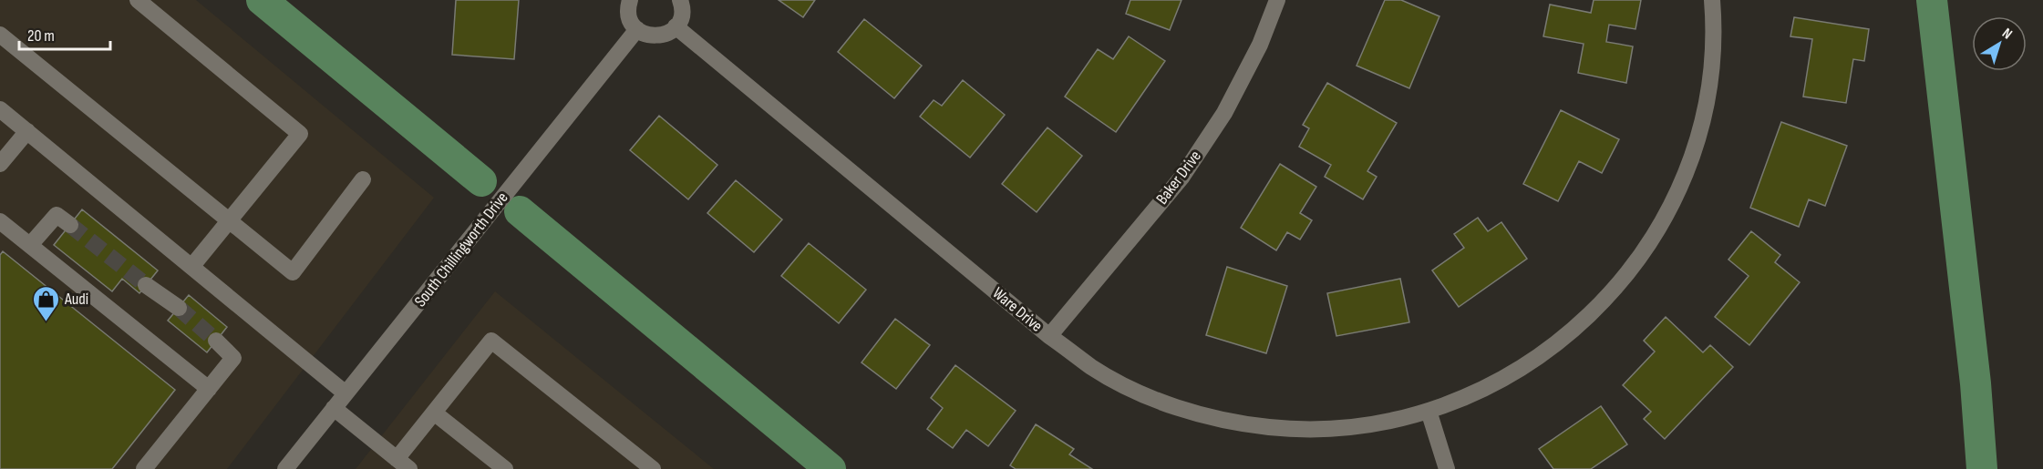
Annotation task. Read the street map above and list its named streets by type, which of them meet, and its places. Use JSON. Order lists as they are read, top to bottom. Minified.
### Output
{"streets":{"street":["Baker Drive","South Chillingworth Drive","Ware Drive"]},"crossings":[["Baker Drive","Ware Drive"]],"places":{"shop":["Audi"]},"scale_bar":"20 m","north":"top right"}
